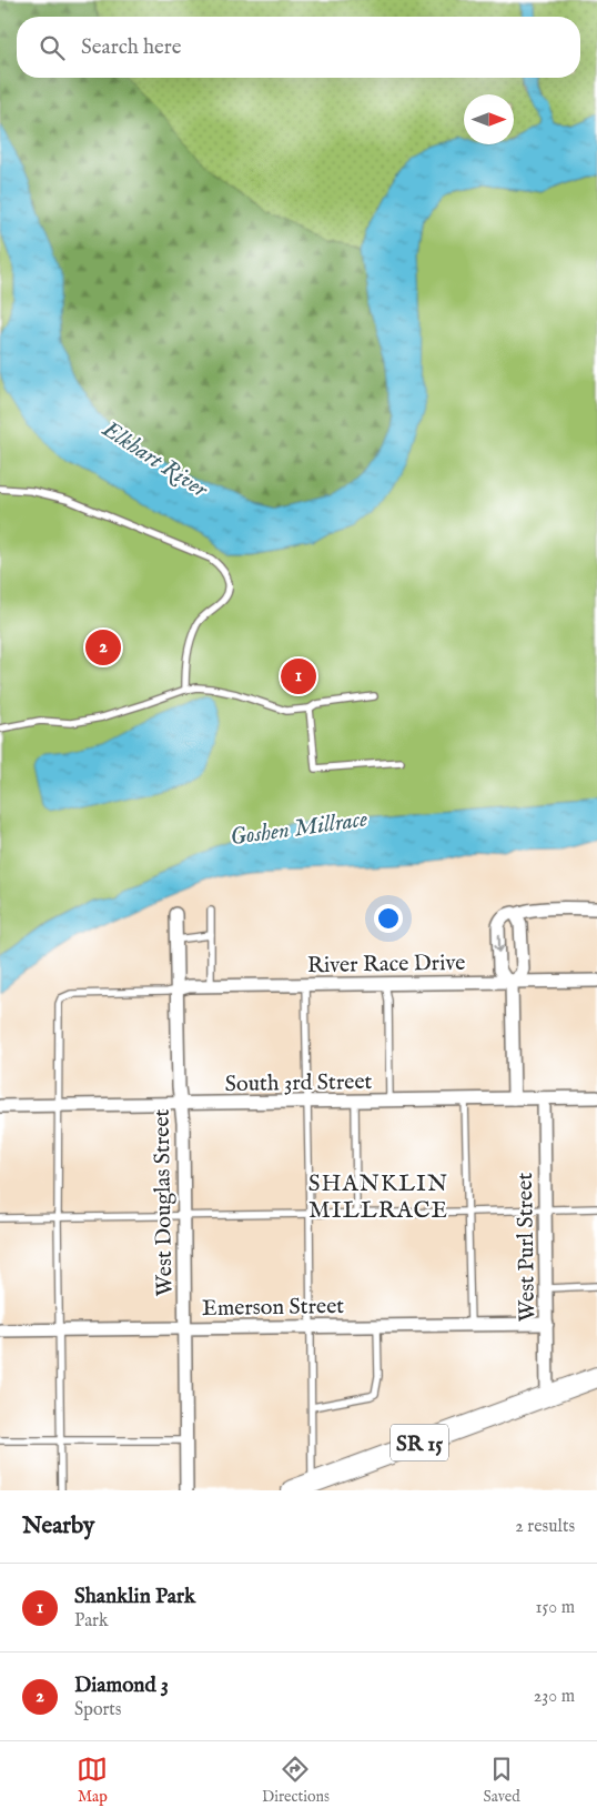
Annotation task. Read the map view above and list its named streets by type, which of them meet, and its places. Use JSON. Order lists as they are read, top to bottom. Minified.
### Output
{"streets":{"main road":["SR 15"],"street":["River Race Drive","South 3rd Street","West Douglas Street","West Purl Street","Emerson Street"]},"crossings":[["River Race Drive","West Douglas Street"],["South 3rd Street","West Douglas Street"],["South 3rd Street","West Purl Street"],["West Douglas Street","Emerson Street"],["West Purl Street","Emerson Street"],["West Purl Street","SR 15"]],"districts":["SHANKLIN MILLRACE"],"water":["Elkhart River","Goshen Millrace"],"north":"right","page":{"search":"Search here","pins":["2","1"],"heading":["Nearby","2 results"],"list":[{"mark":"1","name":"Shanklin Park","note":"Park","value":"150 m"},{"mark":"2","name":"Diamond 3","note":"Sports","value":"230 m"}],"nav":["Map","Directions","Saved"]}}
